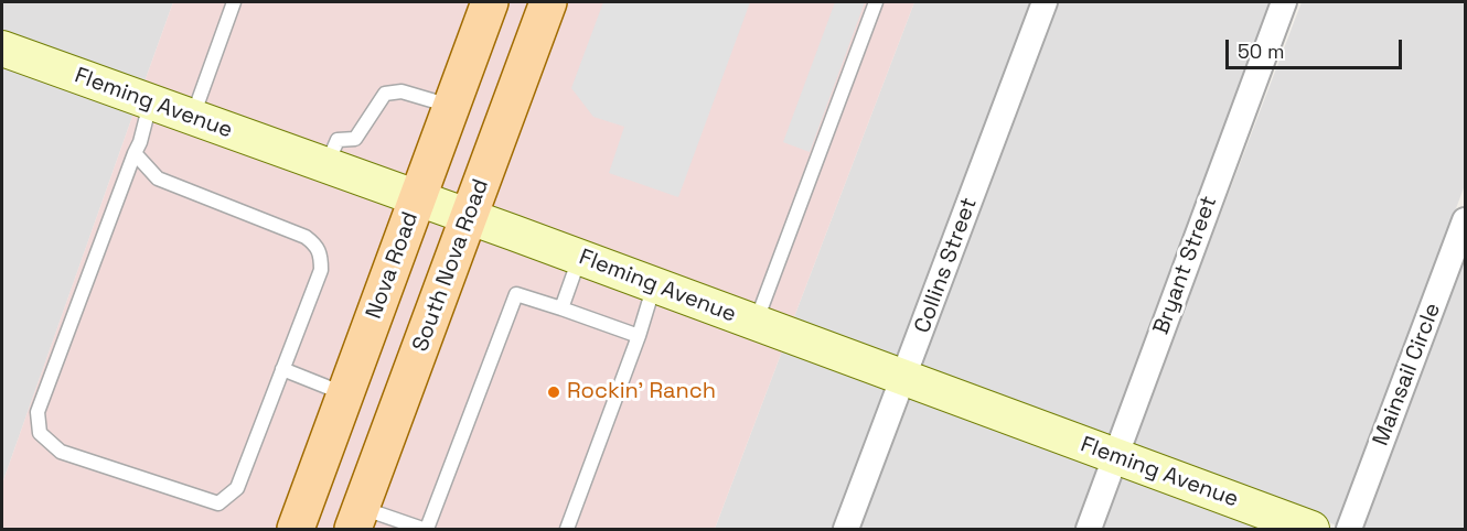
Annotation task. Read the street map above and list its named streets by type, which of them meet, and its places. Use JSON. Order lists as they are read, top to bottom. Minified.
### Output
{"streets":{"main road":["Nova Road","South Nova Road"],"street":["Fleming Avenue","Collins Street","Bryant Street","Mainsail Circle"]},"crossings":[["Fleming Avenue","Nova Road"],["Fleming Avenue","South Nova Road"],["Fleming Avenue","Collins Street"],["Fleming Avenue","Bryant Street"]],"places":["Rockin' Ranch"],"scale_bar":"50 m"}
